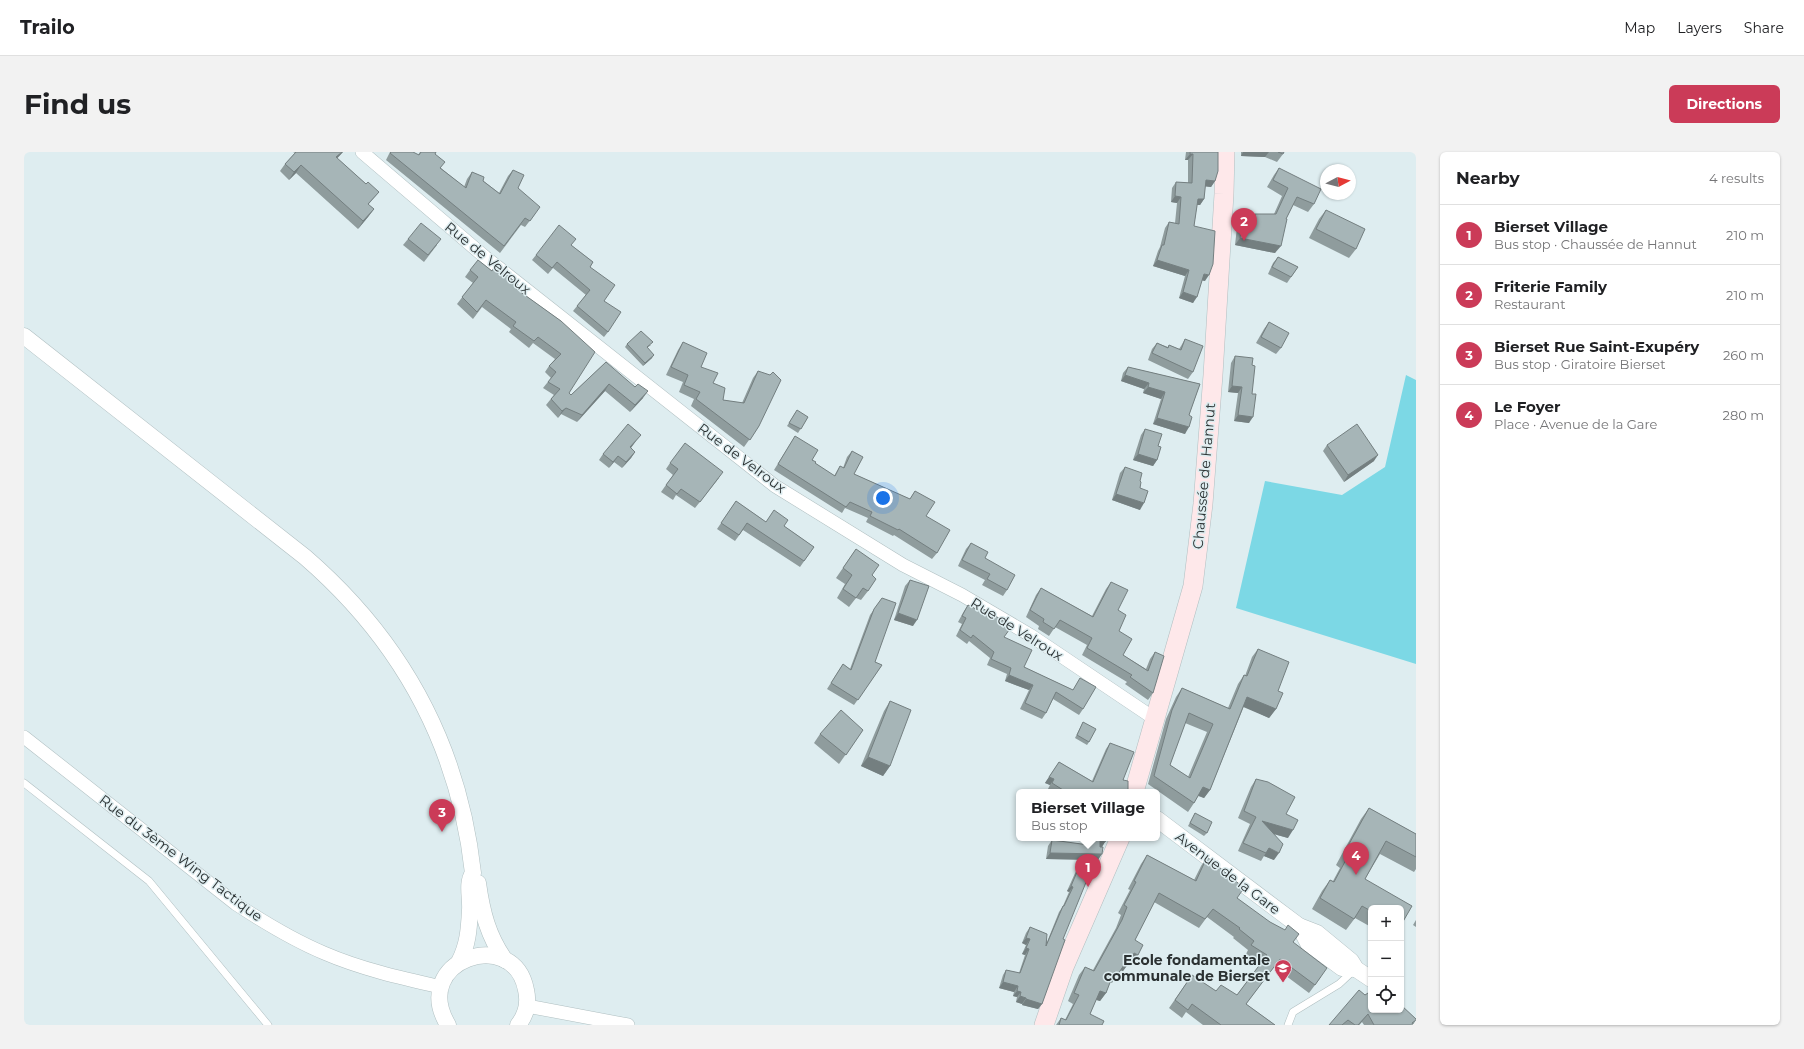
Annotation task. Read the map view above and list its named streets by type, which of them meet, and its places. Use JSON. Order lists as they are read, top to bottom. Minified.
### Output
{"streets":{"main road":["Chaussée de Hannut"],"street":["Rue de Velroux","Rue du 3ème Wing Tactique","Avenue de la Gare"]},"crossings":[["Rue de Velroux","Chaussée de Hannut"]],"places":{"school or university":["Ecole fondamentale communale de Bierset"]},"north":"right","page":{"header":"Trailo","nav":["Map","Layers","Share"],"buttons":"Directions","title":"Find us","heading":["Nearby","4 results"],"list":[{"mark":"1","name":"Bierset Village","note":"Bus stop · Chaussée de Hannut","value":"210 m"},{"mark":"2","name":"Friterie Family","note":"Restaurant","value":"210 m"},{"mark":"3","name":"Bierset Rue Saint-Exupéry","note":"Bus stop · Giratoire Bierset","value":"260 m"},{"mark":"4","name":"Le Foyer","note":"Place · Avenue de la Gare","value":"280 m"}],"pins":["2","3","4","1"],"popup":["Bierset Village","Bus stop"],"map_buttons":["+","−"]}}
